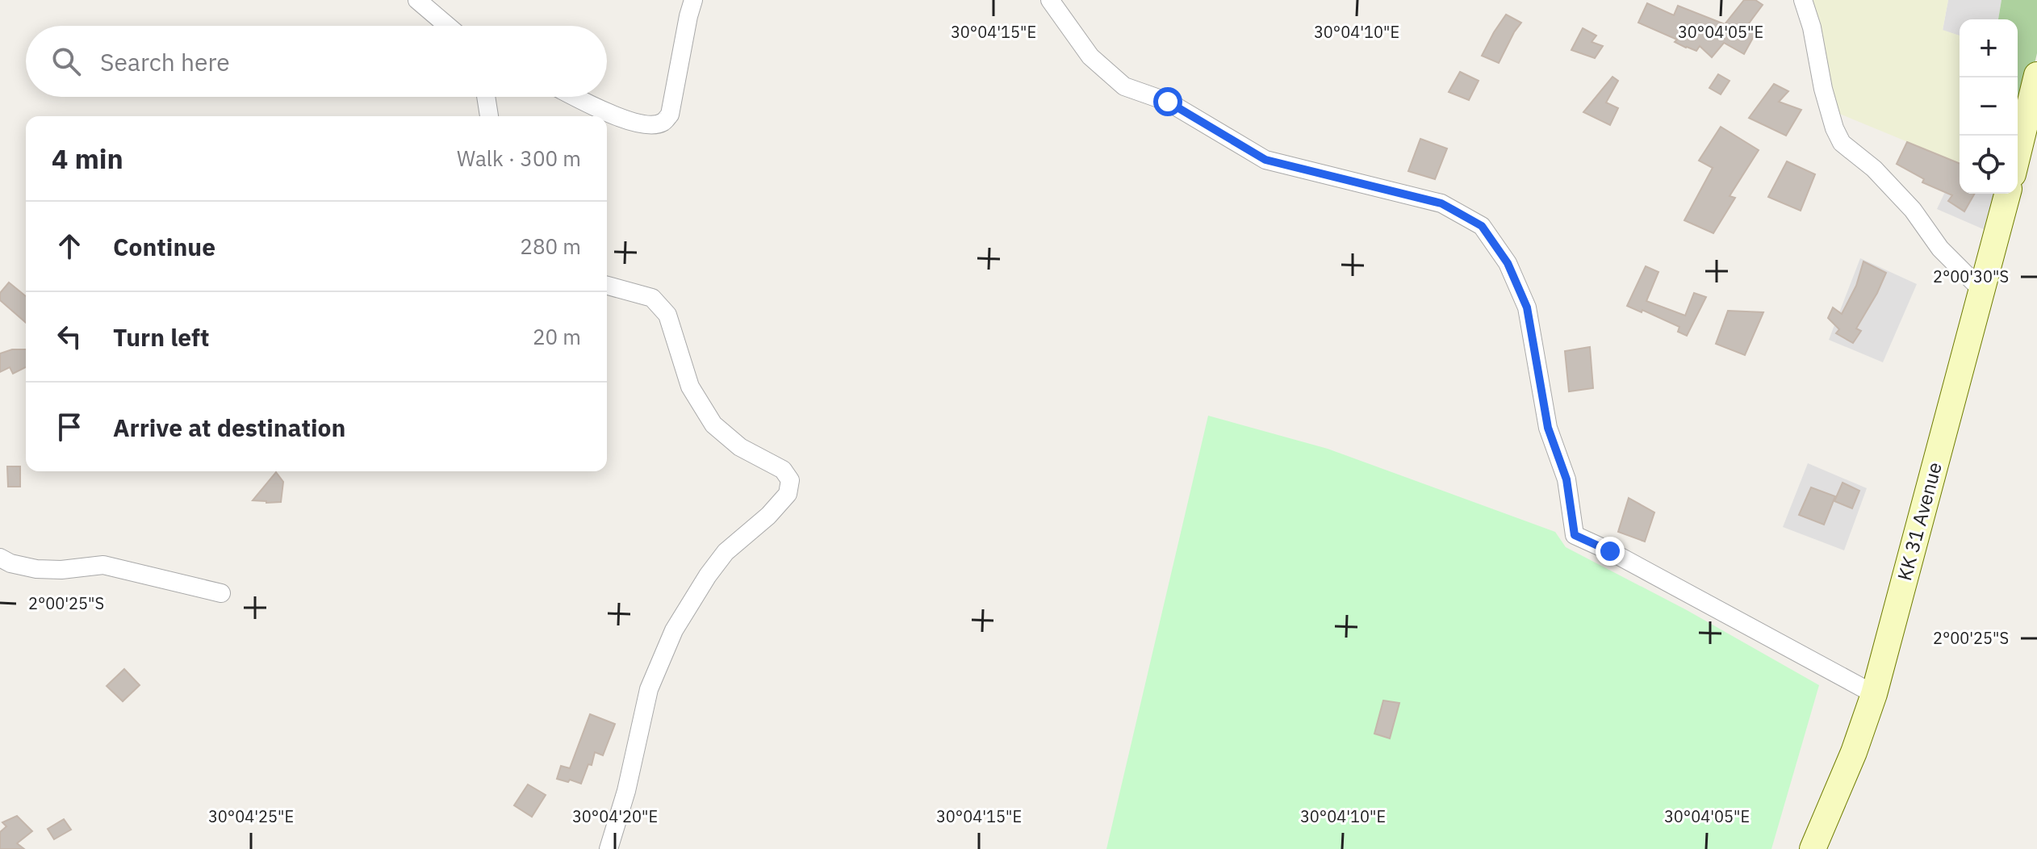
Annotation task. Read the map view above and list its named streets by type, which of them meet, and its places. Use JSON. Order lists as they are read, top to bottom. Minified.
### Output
{"streets":{"main road":["KK 31 Avenue"]},"page":{"map_buttons":["+","−"],"search":"Search here","heading":["4 min","Walk · 300 m"],"list":[["Continue","280 m"],["Turn left","20 m"],"Arrive at destination"]},"coordinates":["30°04'15\"E","30°04'10\"E","30°04'05\"E","2°00'30\"S","2°00'25\"S","30°04'25\"E","30°04'20\"E"]}
